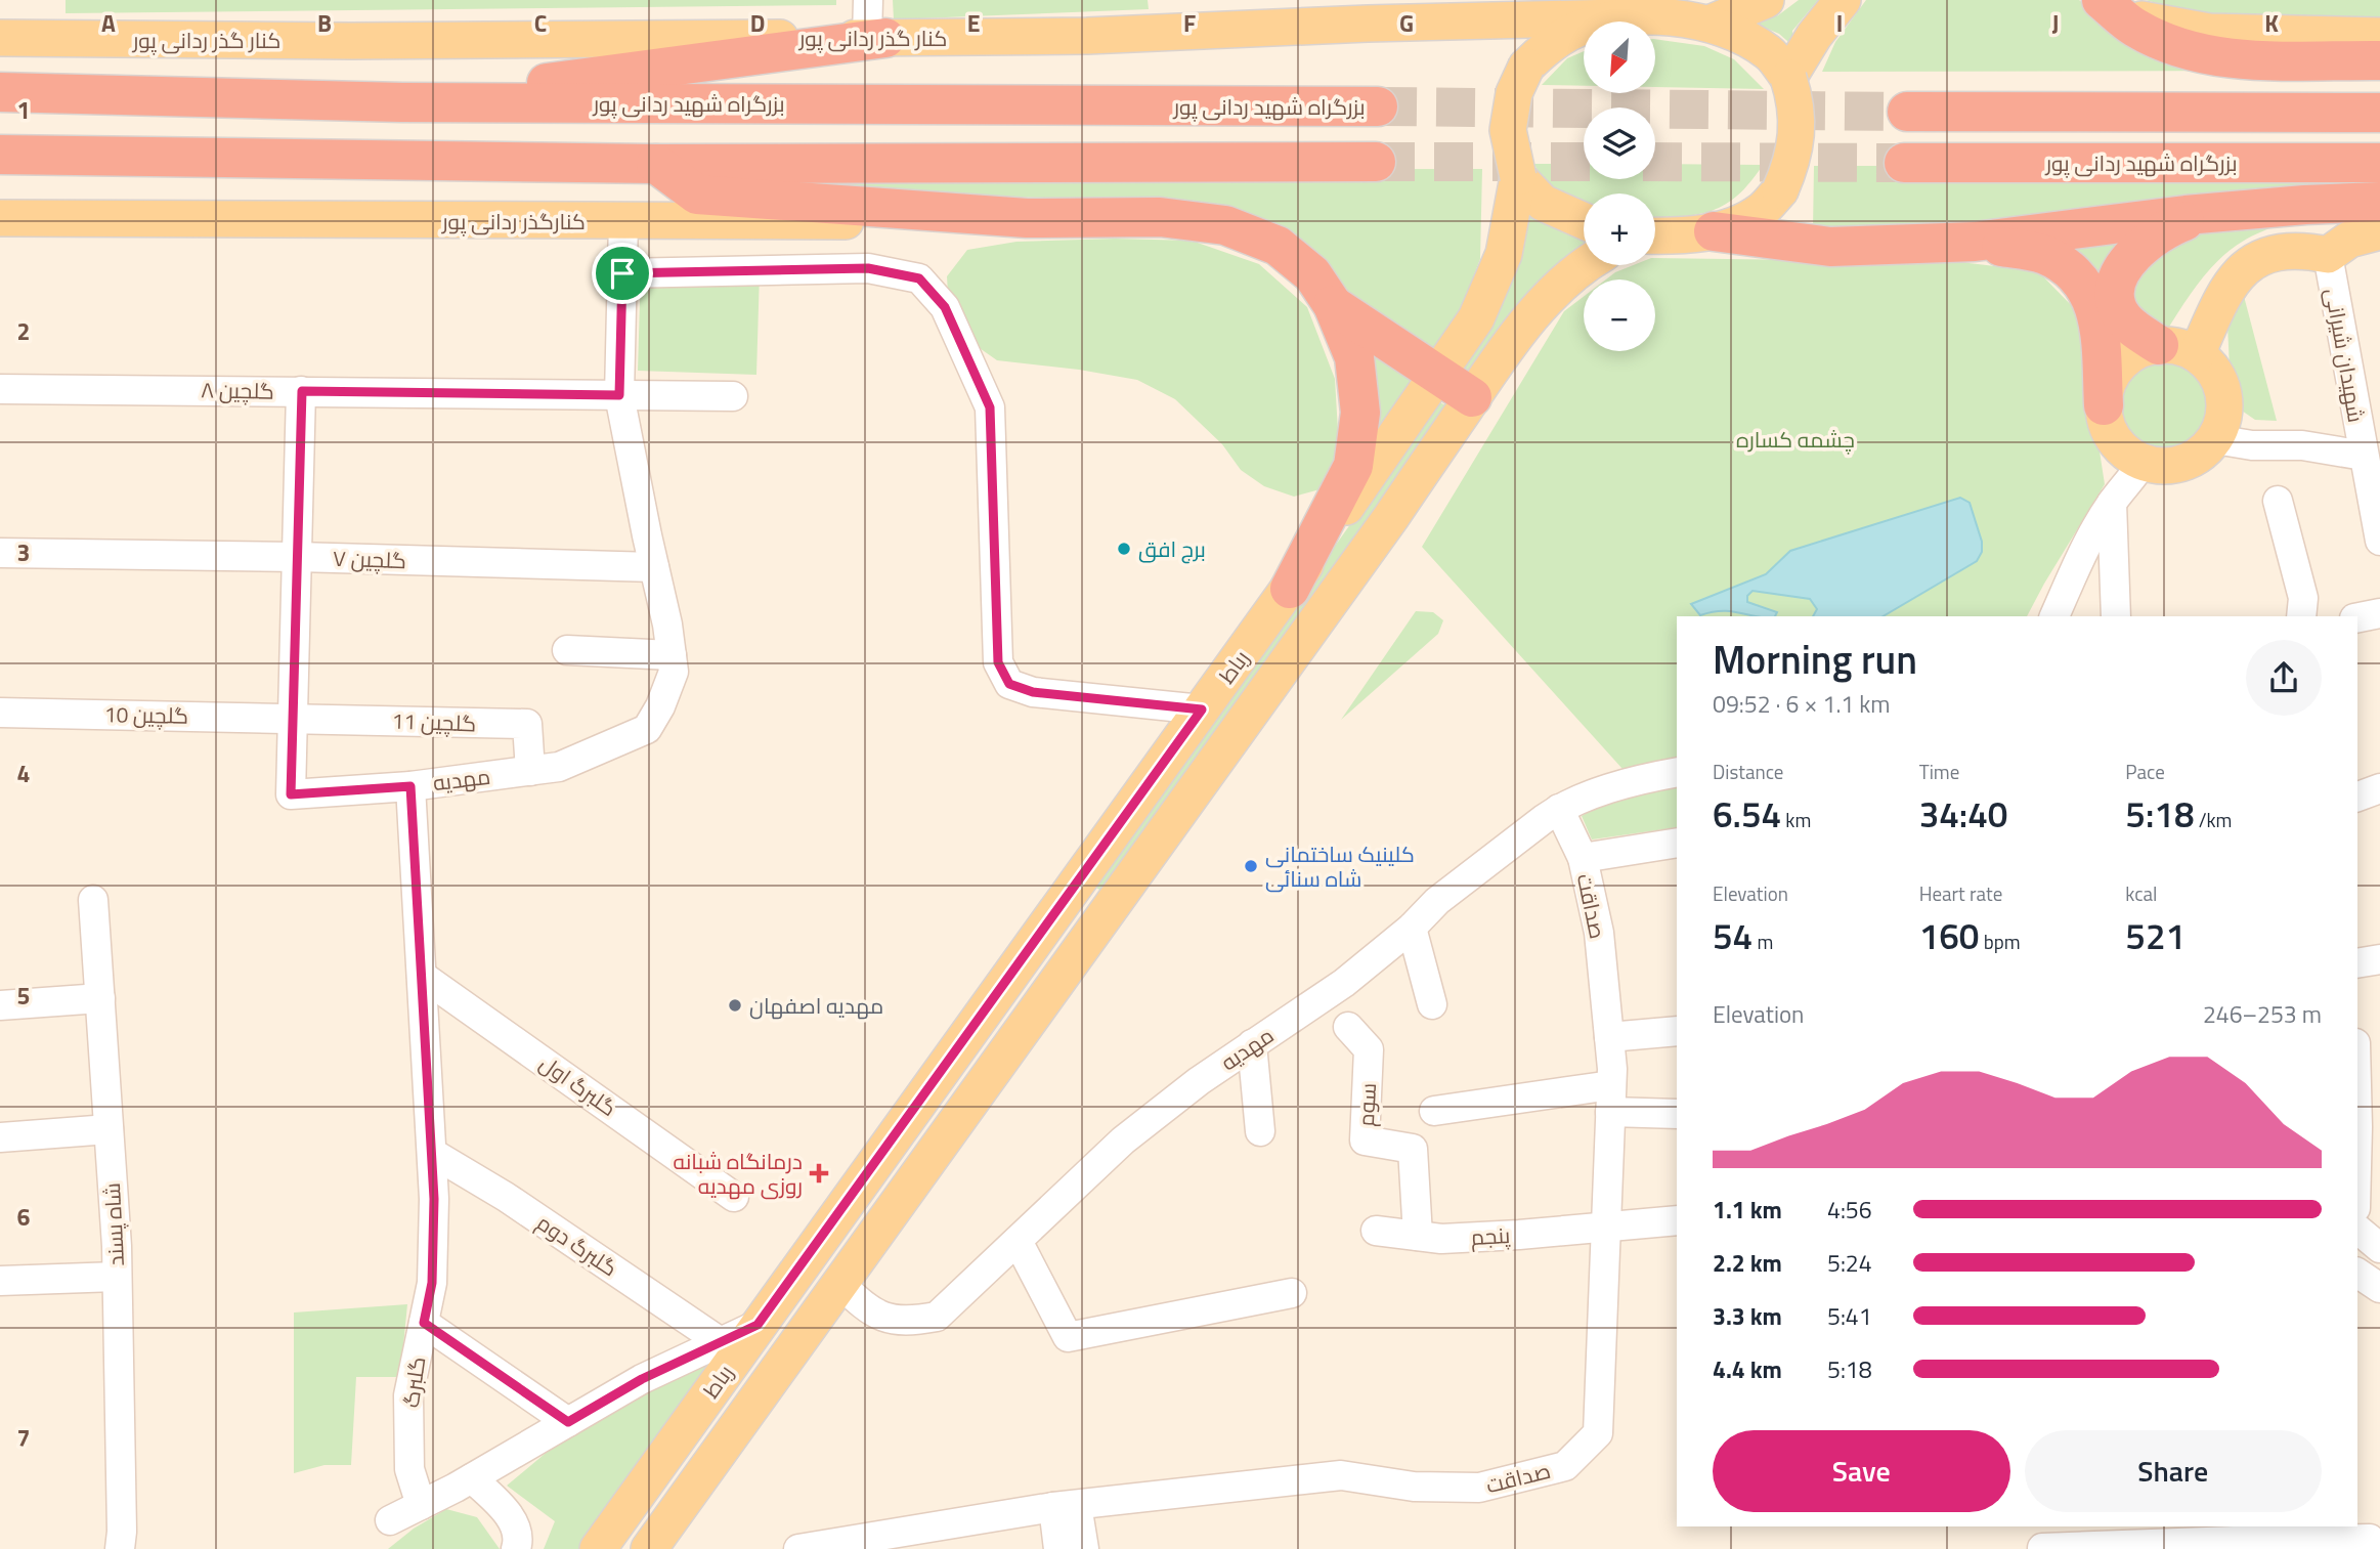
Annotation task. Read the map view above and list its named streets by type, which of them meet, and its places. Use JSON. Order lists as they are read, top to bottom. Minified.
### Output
{"streets":{"highway":["بزرگراه شهید ردانی پور"],"main road":["کنار گذر ردانی پور","کنارگذر ردانی پور","رباط"],"street":["شهیدان شیرانی","گلچین ۸","گلچین ۷","گلچین 10","گلچین 11","مهدیه","صداقت","گلبرگ اول","سوم","شاه پسند","پنجم","گلبرگ دوم","گلبرگ"]},"crossings":[["کنارگذر ردانی پور","مهدیه"],["گلچین ۸","مهدیه"],["گلچین ۷","مهدیه"],["رباط","مهدیه"],["گلچین 10","گلچین 11"],["گلچین 10","مهدیه"],["گلچین 11","مهدیه"],["مهدیه","صداقت"],["مهدیه","گلبرگ"],["صداقت","پنجم"],["گلبرگ اول","گلبرگ"],["سوم","پنجم"],["گلبرگ دوم","گلبرگ"]],"parks":["چشمه کساره"],"places":{"other":["برج افق","کلینیک ساختمانی شاه سنائی","مهدیه اصفهان"],"health":["درمانگاه شبانه روزی مهدیه"]},"north":"bottom left","page":{"map_buttons":["+","−"],"heading":["Morning run","09:52 · 6 × 1.1 km"],"stats":[["Distance","6.54 km"],["Time","34:40"],["Pace","5:18 /km"],["Elevation","54 m"],["Heart rate","160 bpm"],["kcal","521"]],"chart":["Elevation","246–253 m"],"list":[{"name":"1.1 km","note":"4:56"},{"name":"2.2 km","note":"5:24"},{"name":"3.3 km","note":"5:41"},{"name":"4.4 km","note":"5:18"}],"buttons":["Save","Share"]},"grid":{"columns":["A","B","C","D","E","F","G","I","J","K"],"rows":["1","2","3","4","5","6","7"]}}
